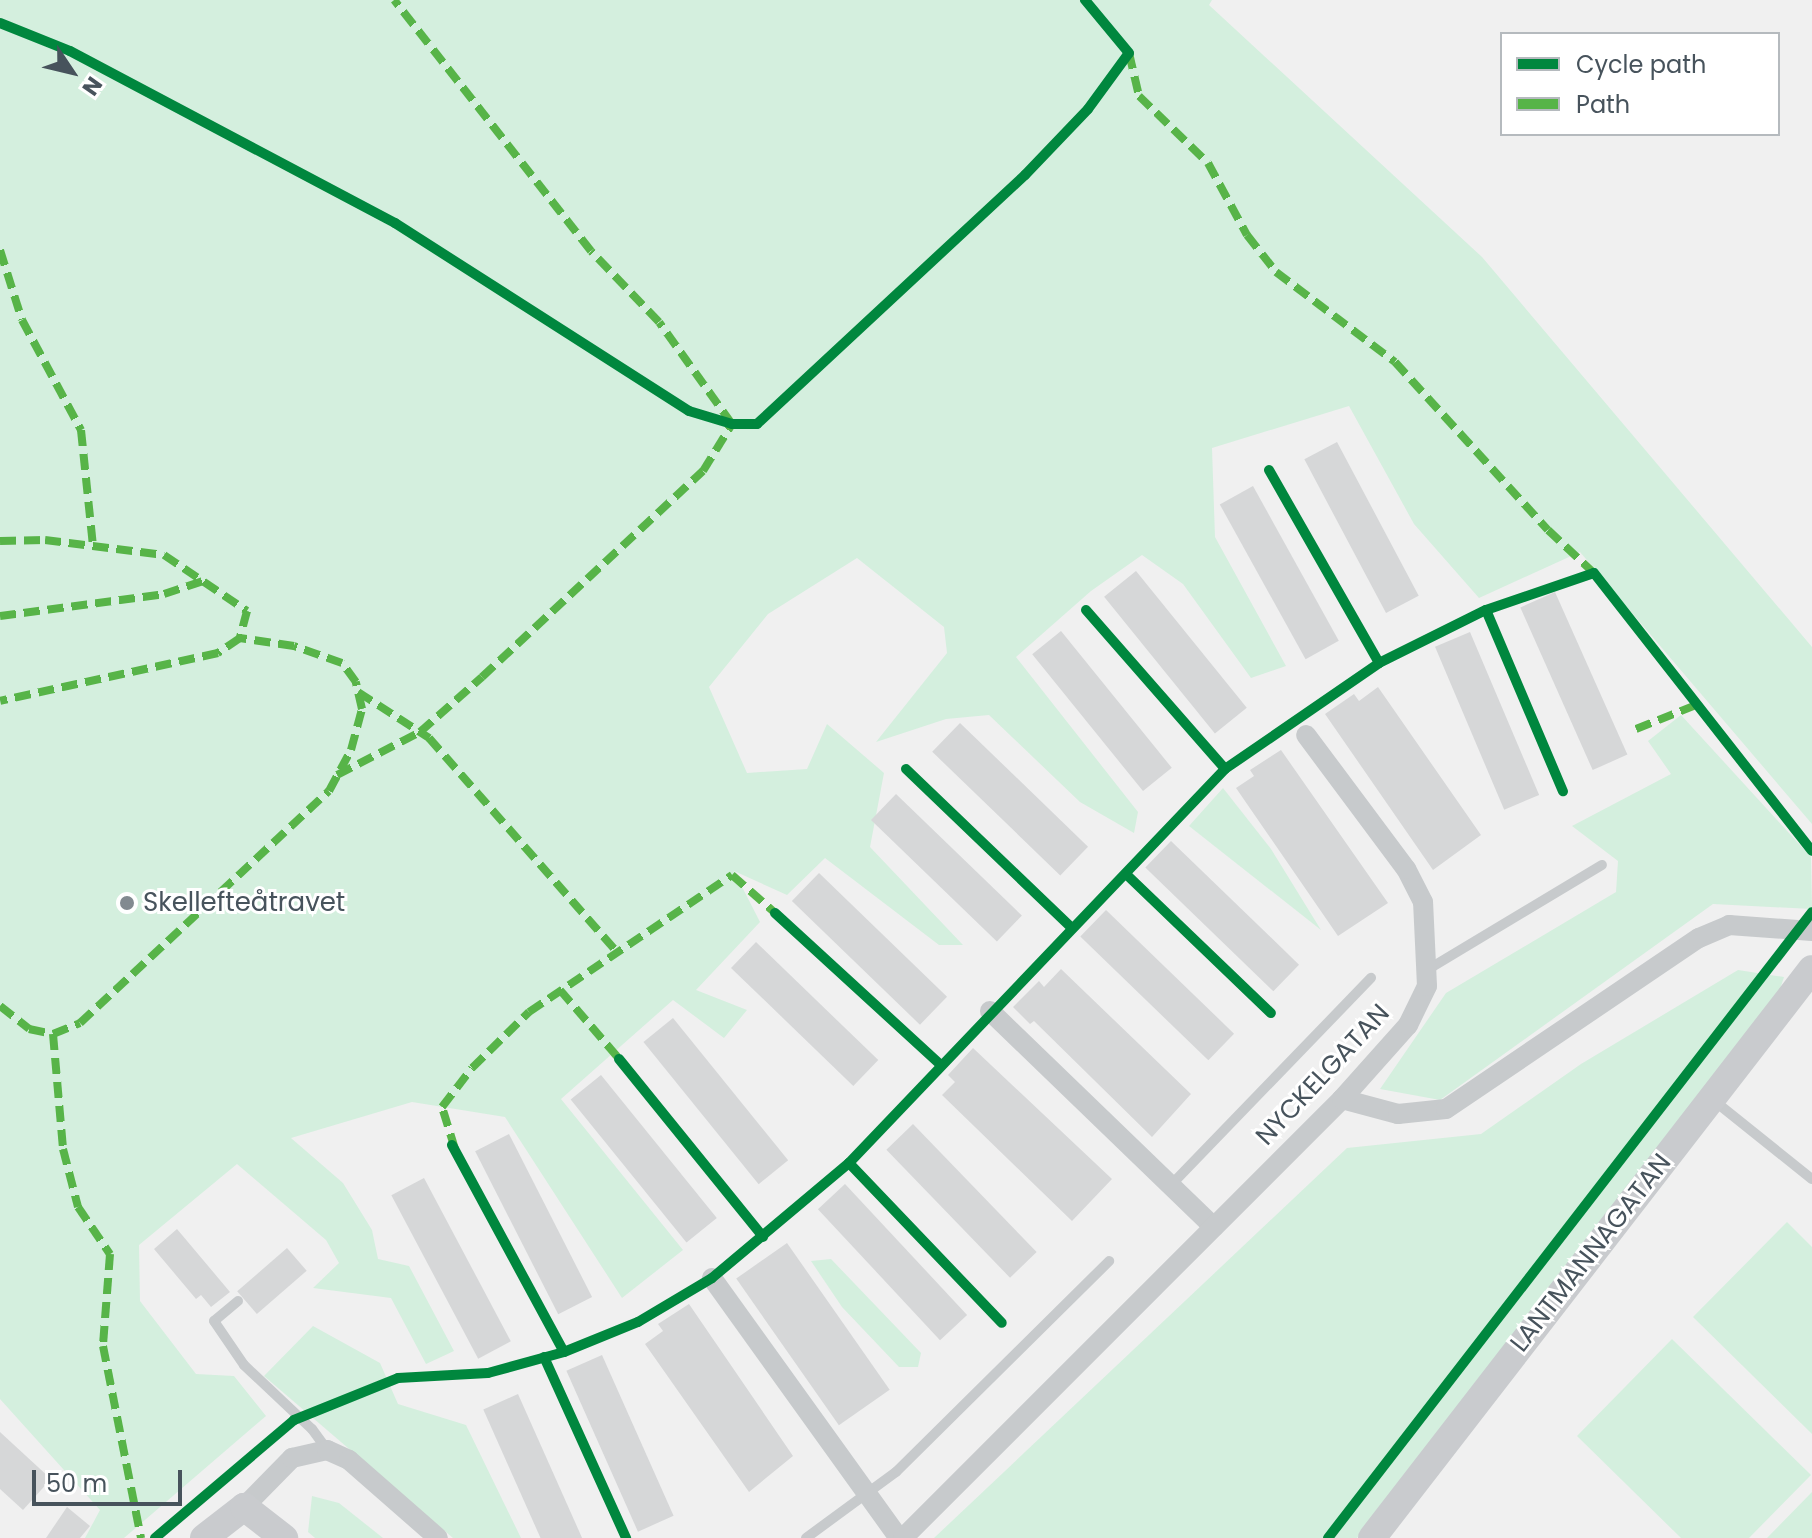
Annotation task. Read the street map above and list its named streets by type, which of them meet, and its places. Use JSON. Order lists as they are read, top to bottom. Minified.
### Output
{"streets":{"street":["NYCKELGATAN","LANTMANNAGATAN"]},"places":["Skellefteåtravet"],"legend":["Cycle path","Path"],"scale_bar":"50 m","north":"bottom right"}
